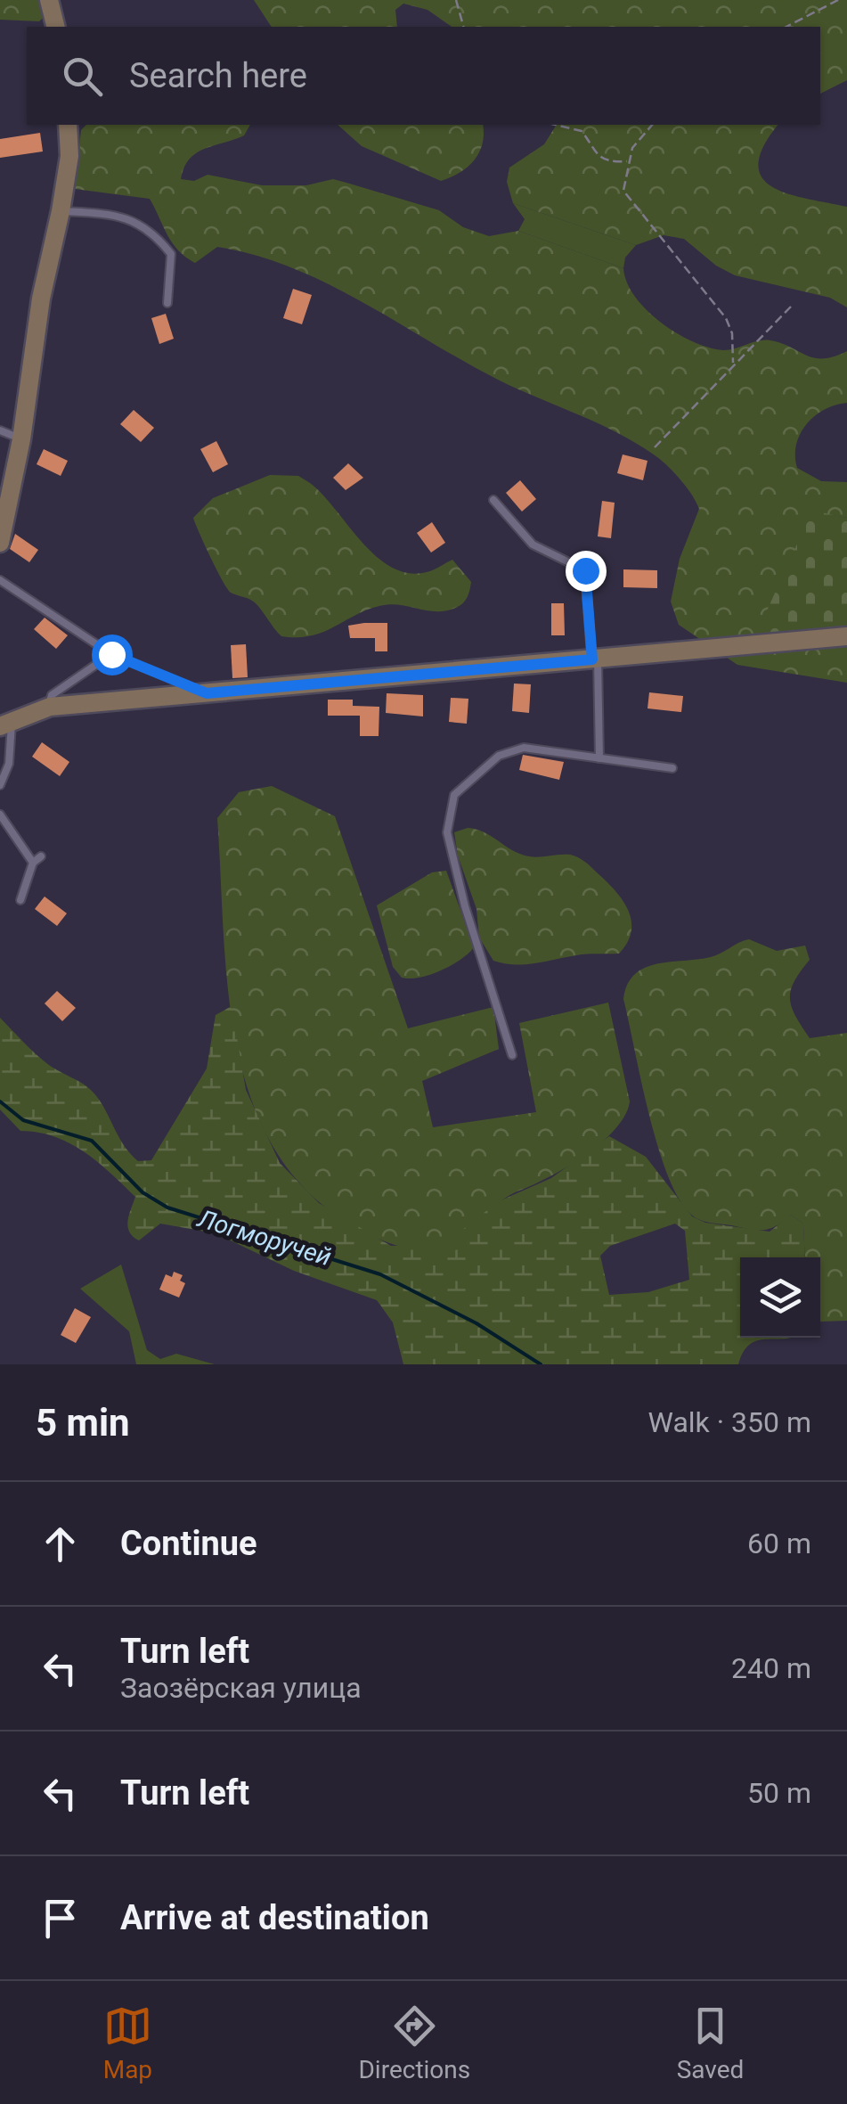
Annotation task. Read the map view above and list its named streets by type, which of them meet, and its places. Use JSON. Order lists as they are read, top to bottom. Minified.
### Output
{"water":["Логморучей"],"page":{"search":"Search here","heading":["5 min","Walk · 350 m"],"list":[["Continue","60 m"],["Turn left","Заозёрская улица","240 m"],["Turn left","50 m"],"Arrive at destination"],"nav":["Map","Directions","Saved"]}}
